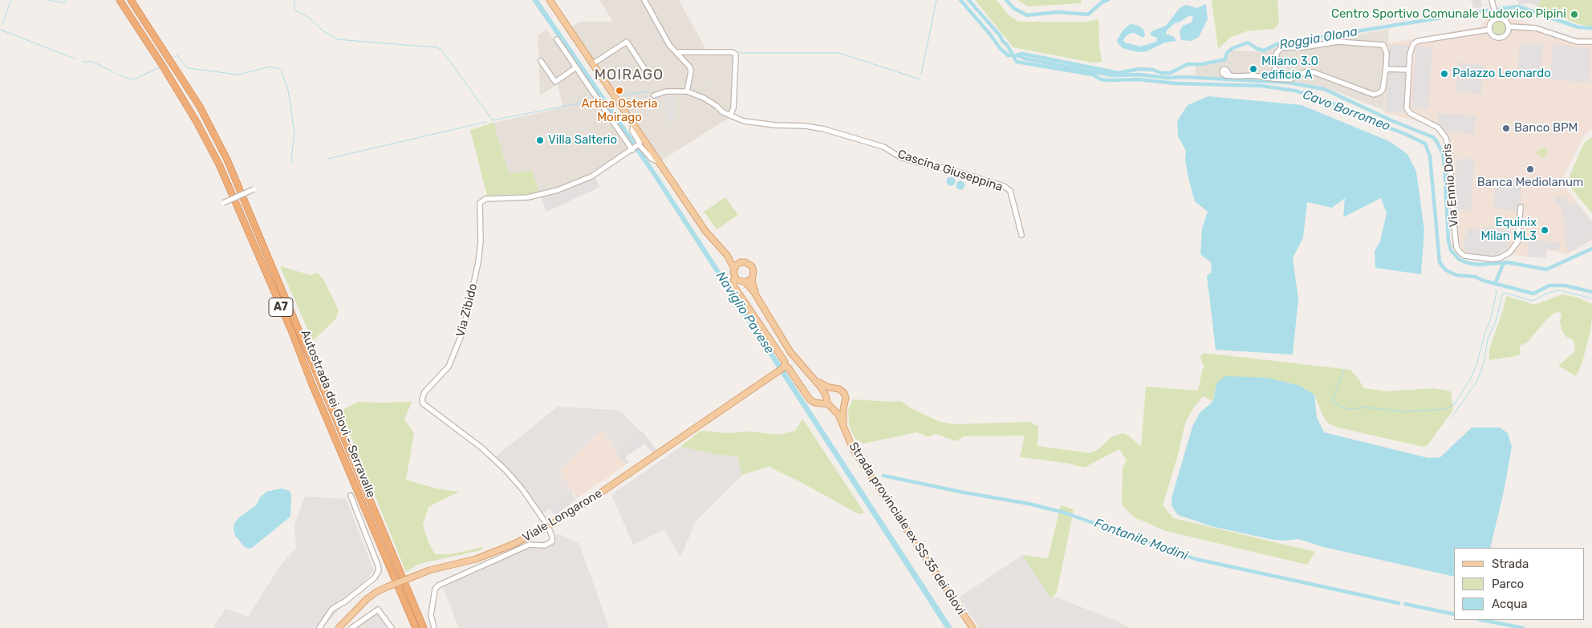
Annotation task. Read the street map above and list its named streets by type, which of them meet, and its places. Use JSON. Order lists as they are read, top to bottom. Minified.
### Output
{"streets":{"highway":["A7","Autostrada dei Giovi - Serravalle"],"main road":["Viale Longarone","Strada provinciale ex SS 35 dei Giovi"],"street":["Cascina Giuseppina","Via Ennio Doris","Via Zibido"]},"crossings":[["Via Zibido","Viale Longarone"]],"districts":["MOIRAGO"],"water":["Roggia Olona","Cavo Borromeo","Naviglio Pavese","Fontanile Modini"],"places":["Centro Sportivo Comunale Ludovico Pipini","Milano 3.0 edificio A","Palazzo Leonardo","Artica Osteria Moirago","Banco BPM","Villa Salterio","Banca Mediolanum","Equinix Milan ML3"],"legend":["Strada","Parco","Acqua"]}
